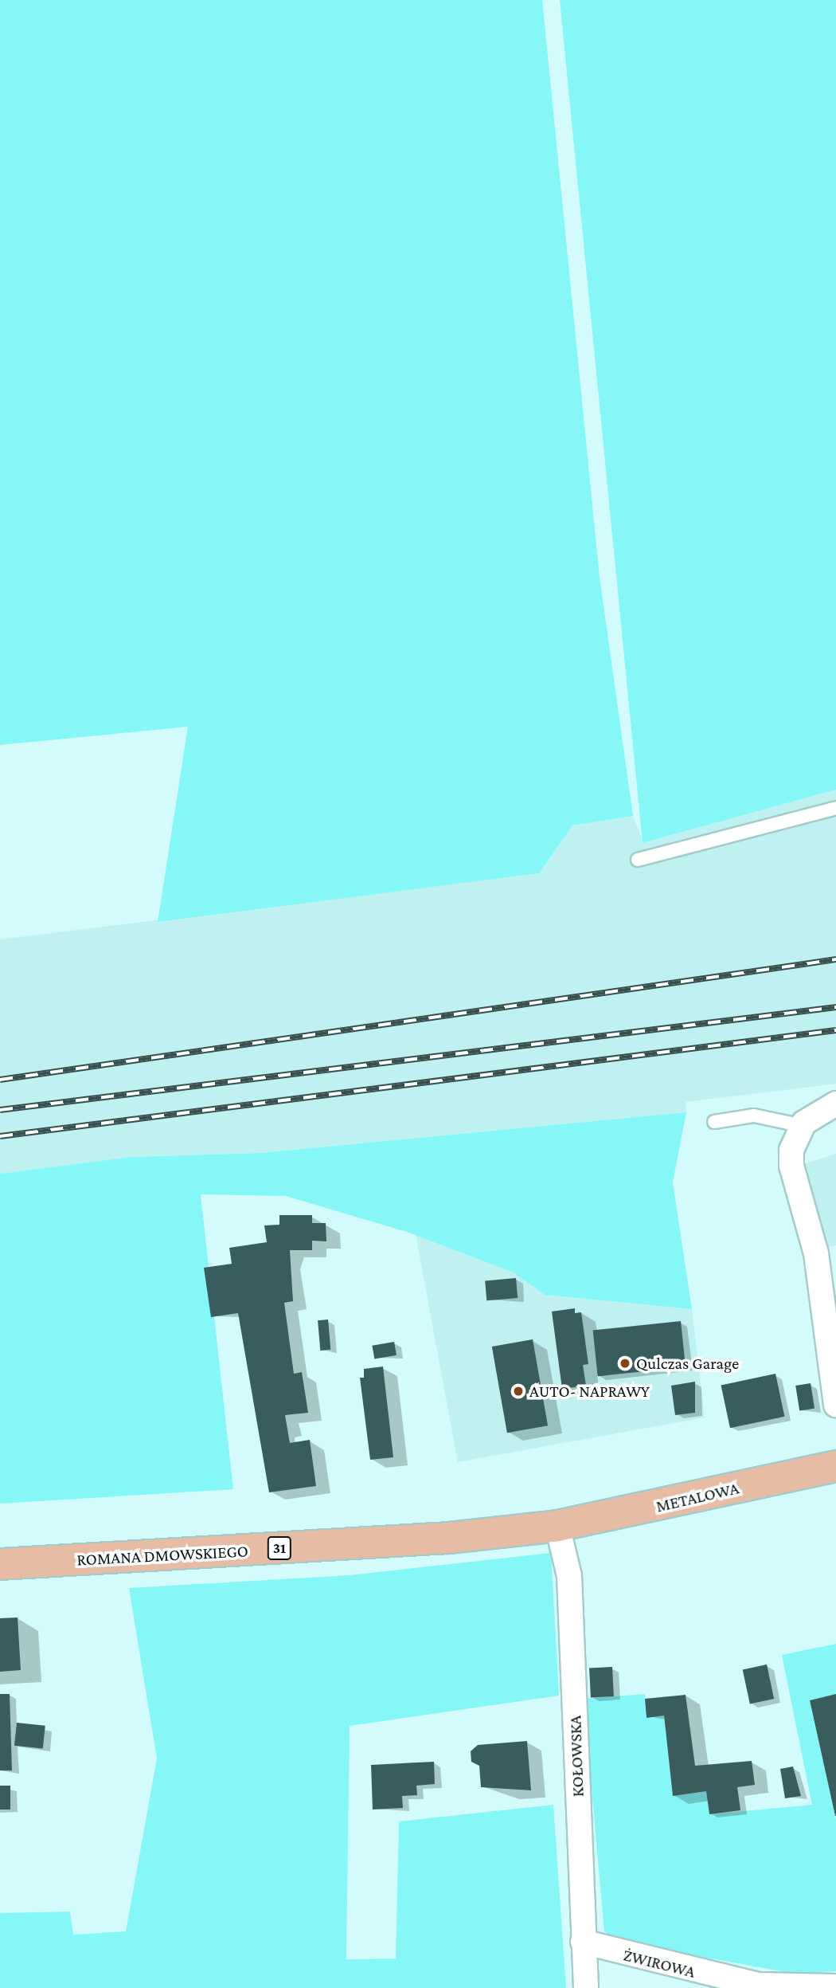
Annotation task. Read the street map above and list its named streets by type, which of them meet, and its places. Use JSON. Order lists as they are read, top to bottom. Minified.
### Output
{"streets":{"main road":["METALOWA","31","ROMANA DMOWSKIEGO"],"street":["KOŁOWSKA","ŻWIROWA"]},"crossings":[["METALOWA","ROMANA DMOWSKIEGO"],["METALOWA","KOŁOWSKA"],["ROMANA DMOWSKIEGO","KOŁOWSKA"],["KOŁOWSKA","ŻWIROWA"]],"places":["Qulczas Garage","AUTO- NAPRAWY"]}
